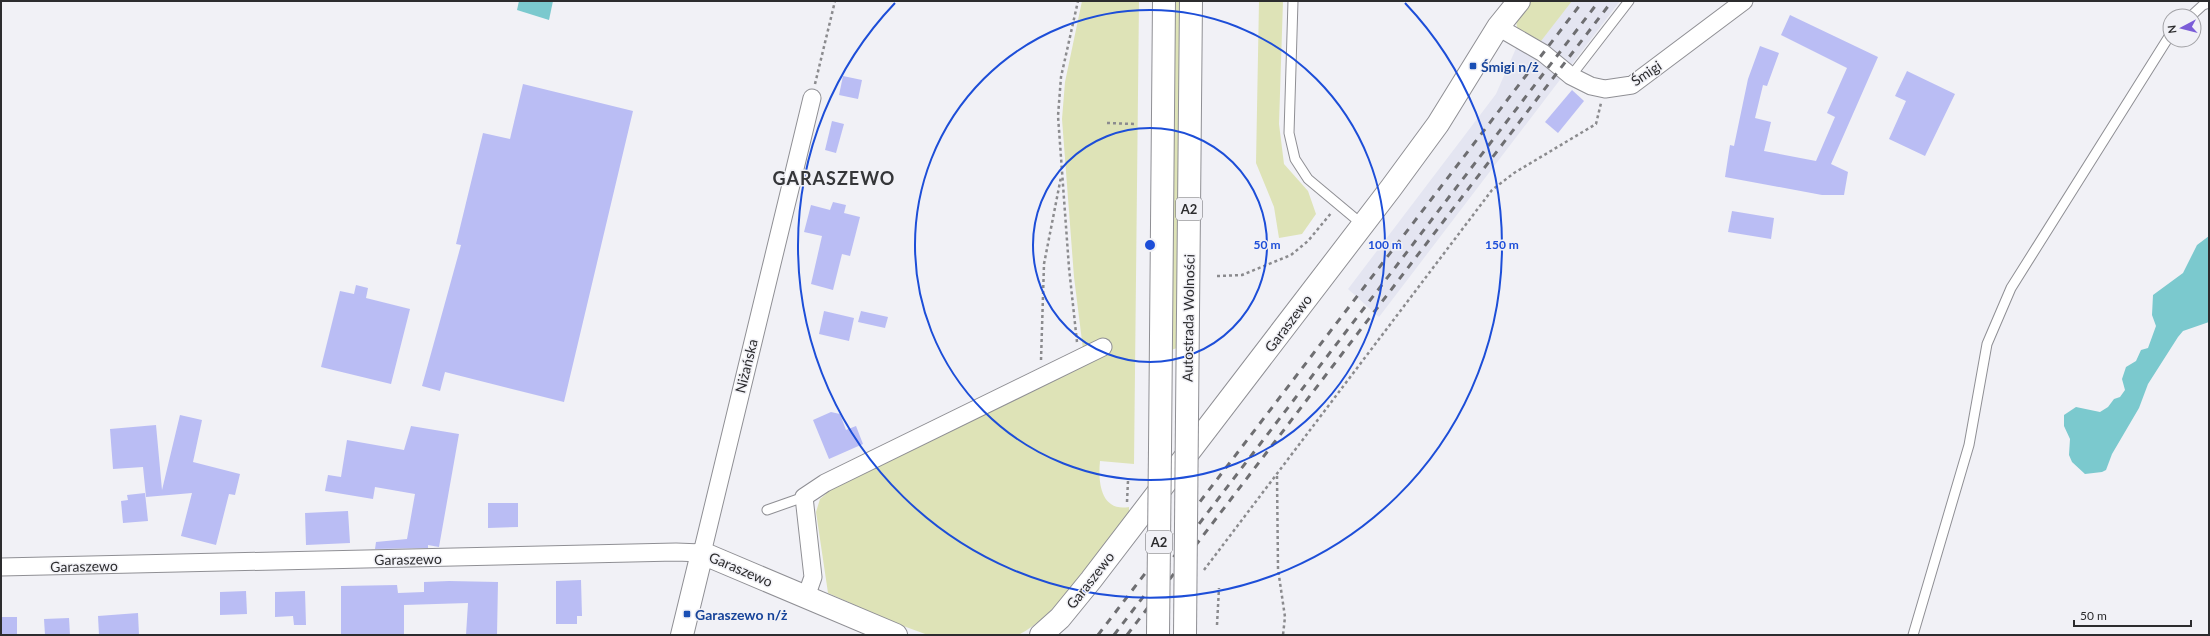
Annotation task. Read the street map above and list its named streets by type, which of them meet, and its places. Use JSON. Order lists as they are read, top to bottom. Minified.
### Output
{"streets":{"main road":["A2","Autostrada Wolności","Garaszewo","Niżańska"],"street":["Śmigi"]},"crossings":[["Śmigi","Garaszewo"],["Garaszewo","Niżańska"]],"districts":["GARASZEWO"],"places":{"transit":["Śmigi n/ż","Garaszewo n/ż"]},"scale_bar":"50 m","north":"left","rings":["50 m","100 m","150 m"]}
